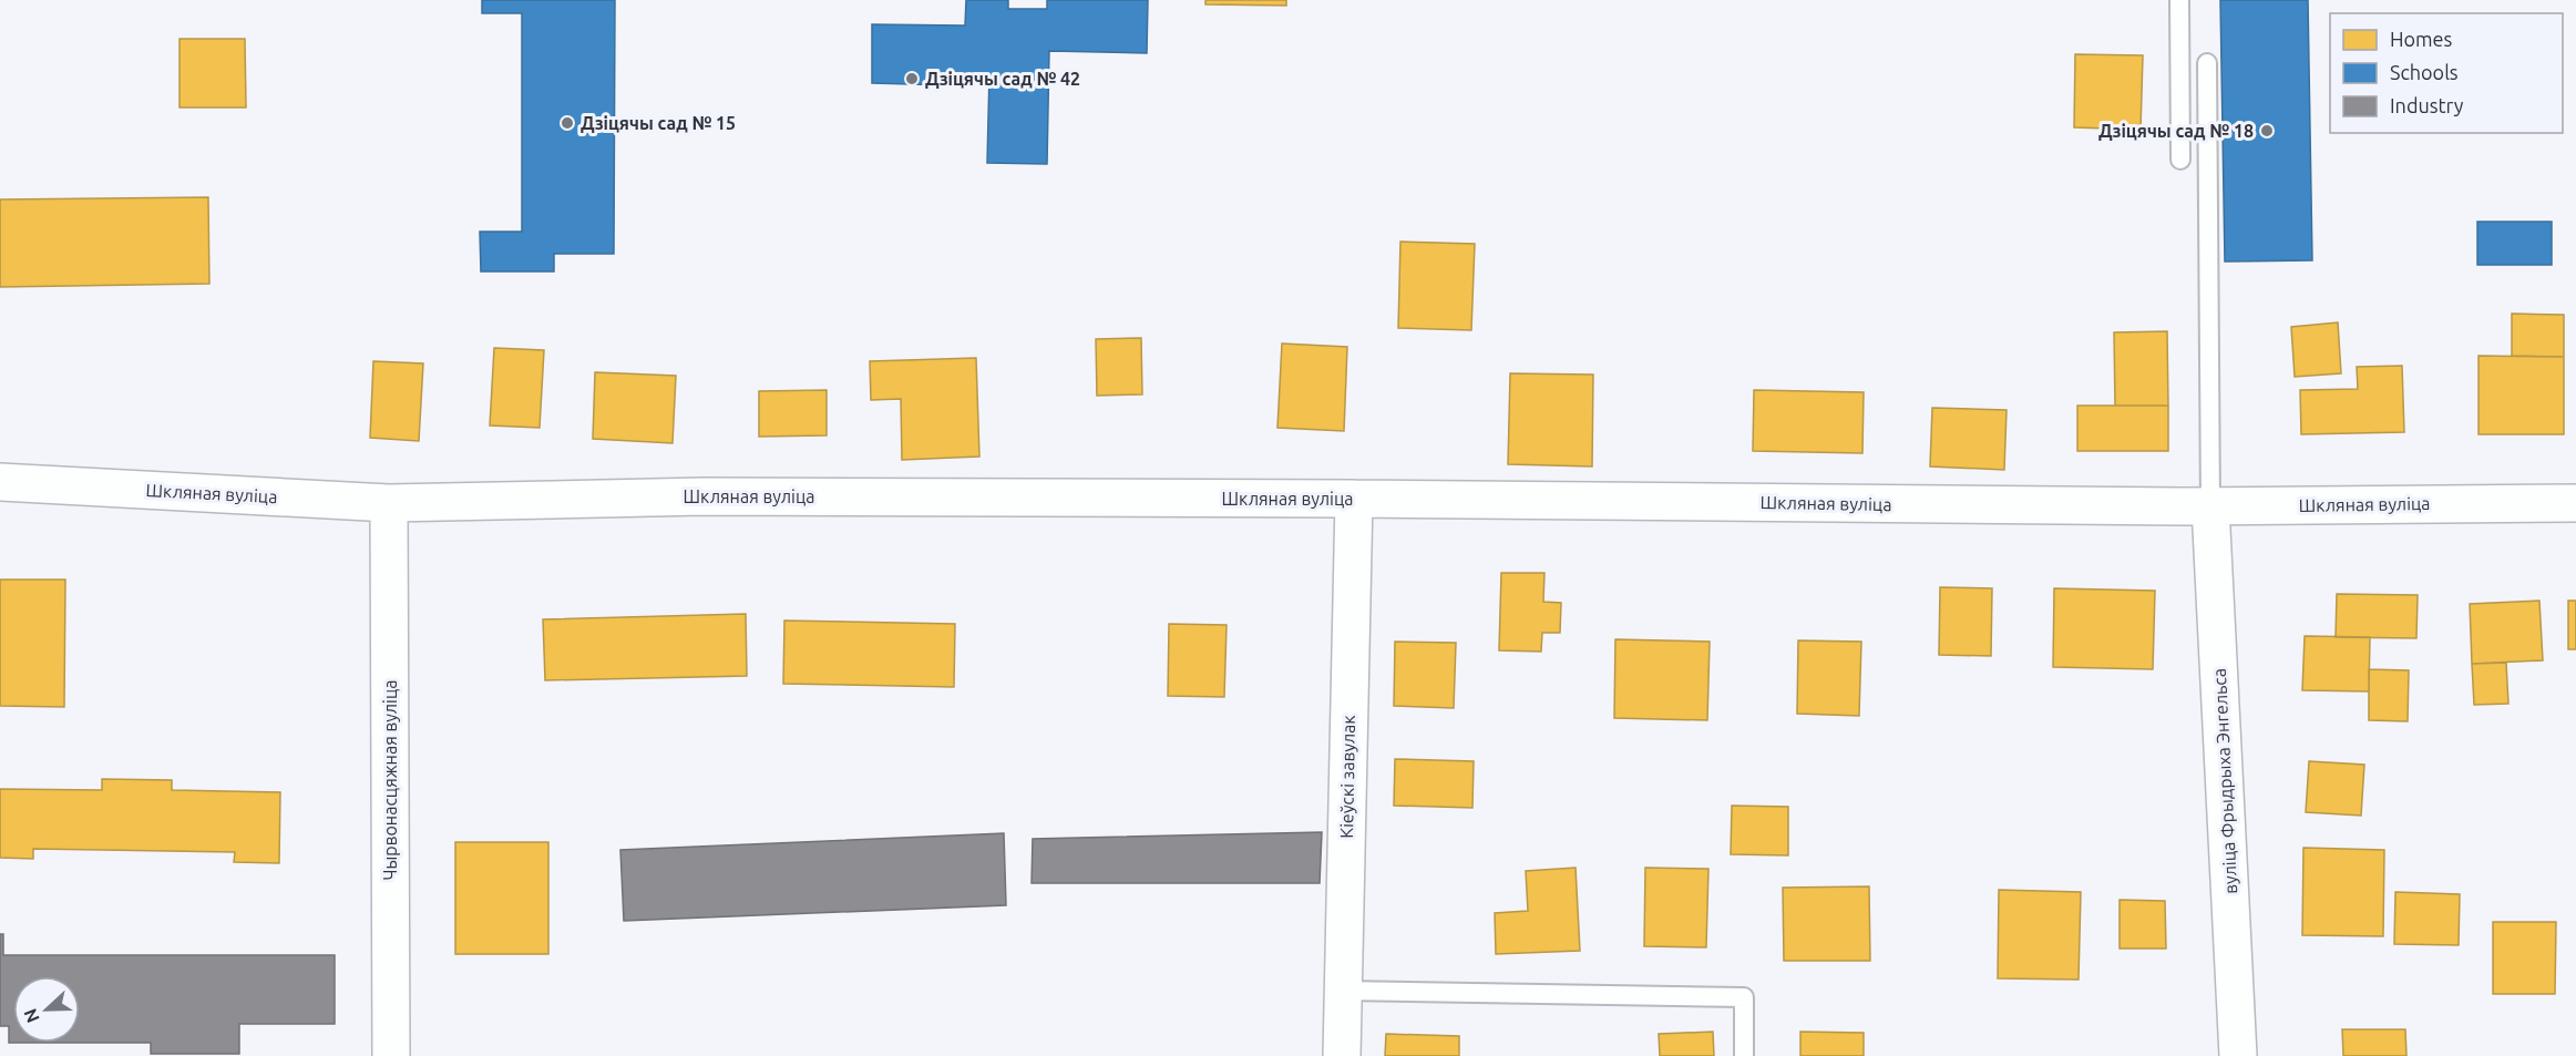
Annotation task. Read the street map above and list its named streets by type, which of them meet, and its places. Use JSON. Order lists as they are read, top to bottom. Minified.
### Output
{"streets":{"street":["Шкляная вуліца","Кіеўскі завулак","Чырвонасцяжная вуліца","вуліца Фрыдрыха Энгельса"]},"crossings":[["Шкляная вуліца","Кіеўскі завулак"],["Шкляная вуліца","Чырвонасцяжная вуліца"],["Шкляная вуліца","вуліца Фрыдрыха Энгельса"]],"places":["Дзіцячы сад № 42","Дзіцячы сад № 15","Дзіцячы сад № 18"],"legend":["Homes","Schools","Industry"],"north":"left"}
